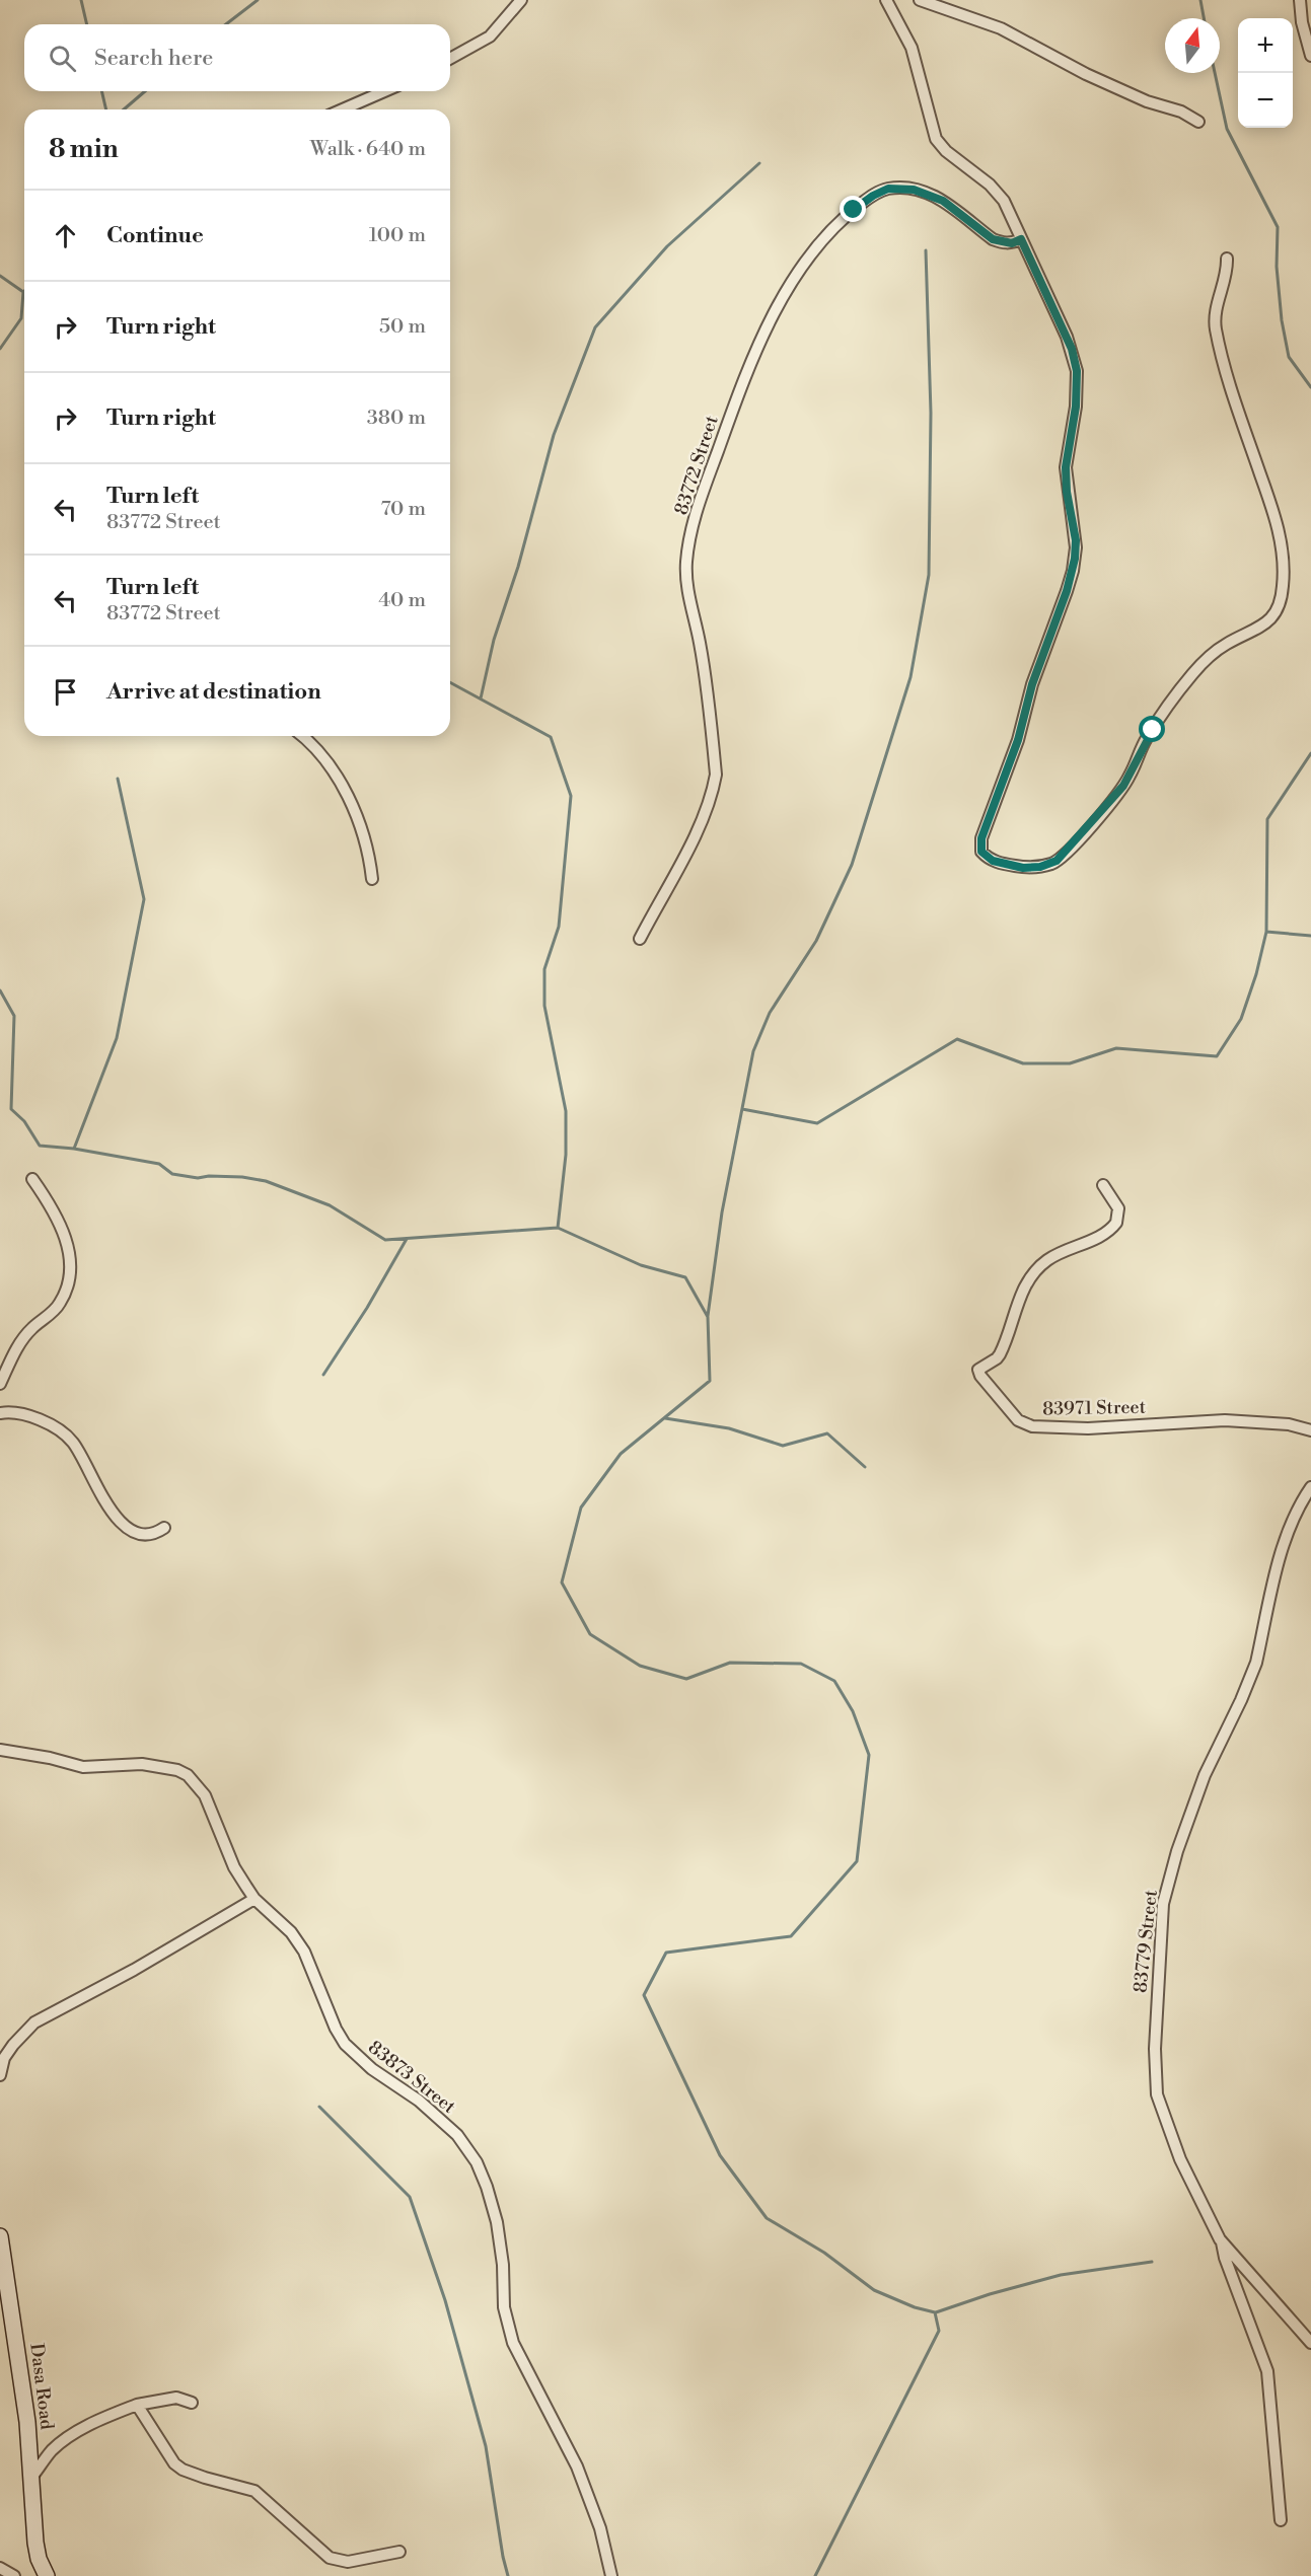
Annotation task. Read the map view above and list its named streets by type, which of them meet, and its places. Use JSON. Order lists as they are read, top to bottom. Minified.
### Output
{"streets":{"street":["83772 Street","83971 Street","83779 Street","83873 Street","Dasa Road"]},"north":"top","page":{"map_buttons":["+","−"],"search":"Search here","heading":["8 min","Walk · 640 m"],"list":[["Continue","100 m"],["Turn right","50 m"],["Turn right","380 m"],["Turn left","83772 Street","70 m"],["Turn left","83772 Street","40 m"],"Arrive at destination"]}}
